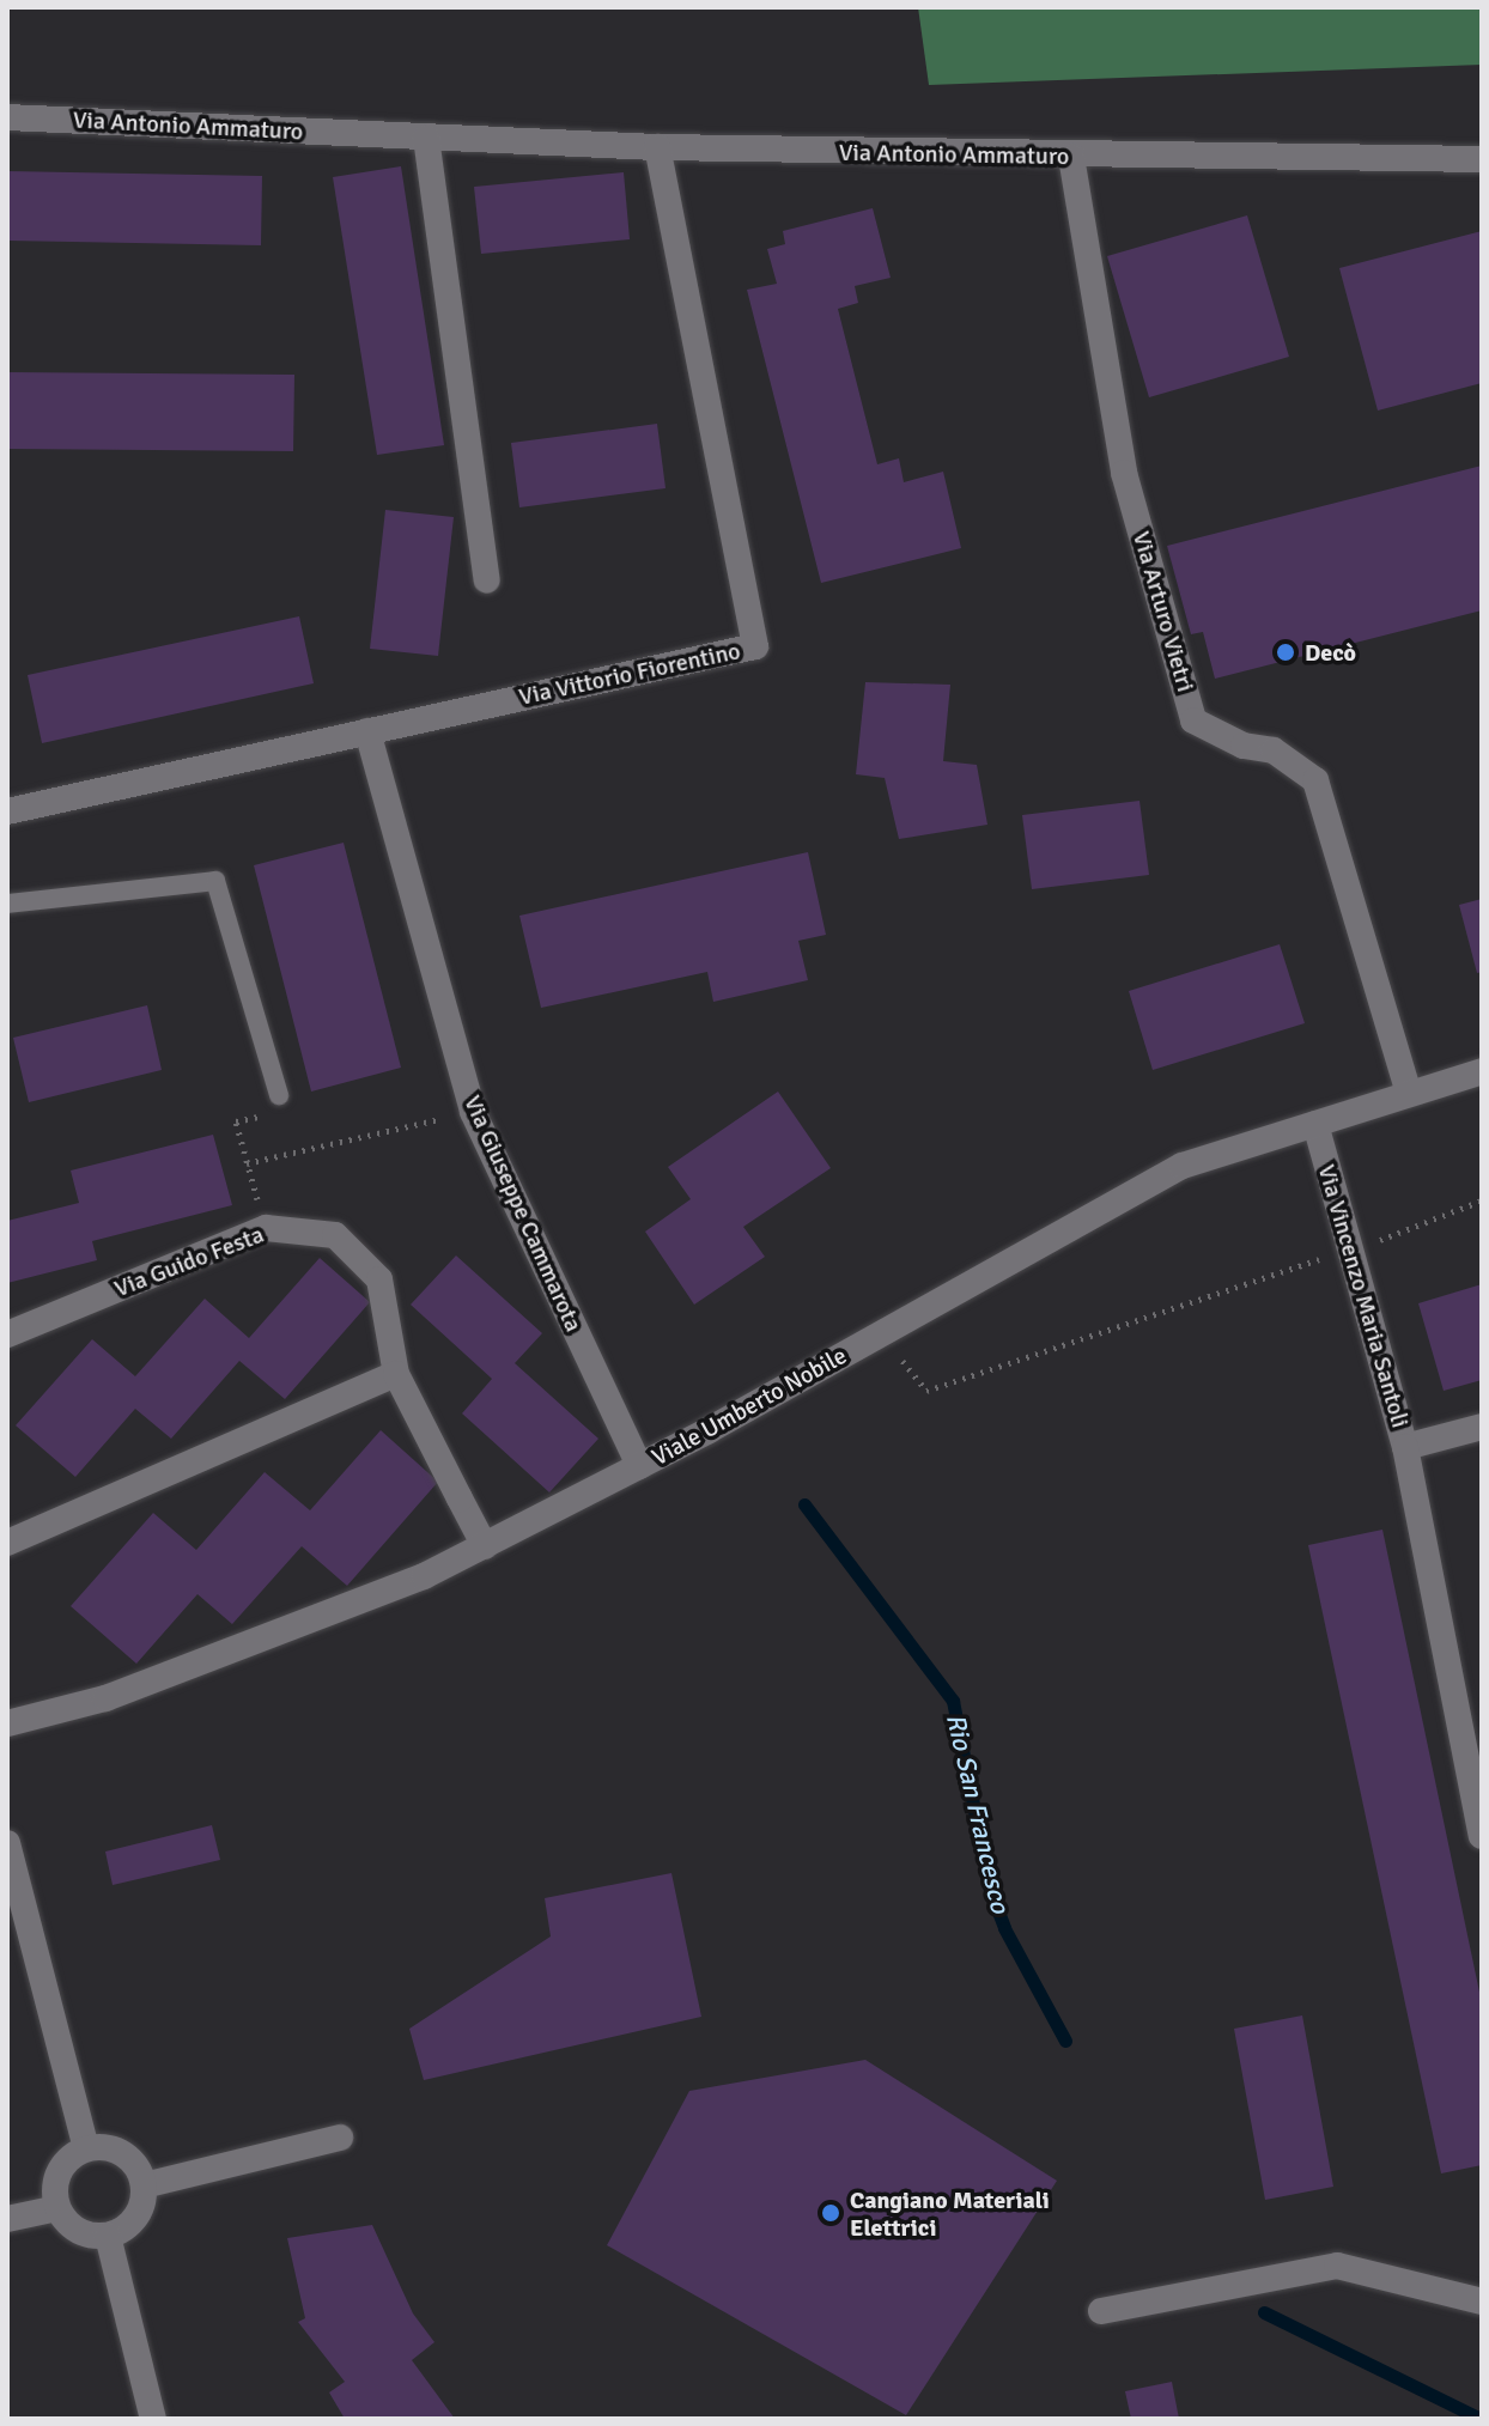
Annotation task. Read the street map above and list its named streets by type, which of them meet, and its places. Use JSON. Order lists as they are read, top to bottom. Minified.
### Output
{"streets":{"street":["Via Antonio Ammaturo","Via Arturo Vietri","Via Vittorio Fiorentino","Via Giuseppe Cammarota","Via Guido Festa","Via Vincenzo Maria Santoli","Viale Umberto Nobile"]},"crossings":[["Via Antonio Ammaturo","Via Arturo Vietri"],["Via Antonio Ammaturo","Via Vittorio Fiorentino"],["Via Arturo Vietri","Viale Umberto Nobile"],["Via Vittorio Fiorentino","Via Giuseppe Cammarota"],["Via Giuseppe Cammarota","Viale Umberto Nobile"],["Via Guido Festa","Viale Umberto Nobile"],["Via Vincenzo Maria Santoli","Viale Umberto Nobile"]],"water":["Rio San Francesco"],"places":["Decò","Cangiano Materiali Elettrici"]}
